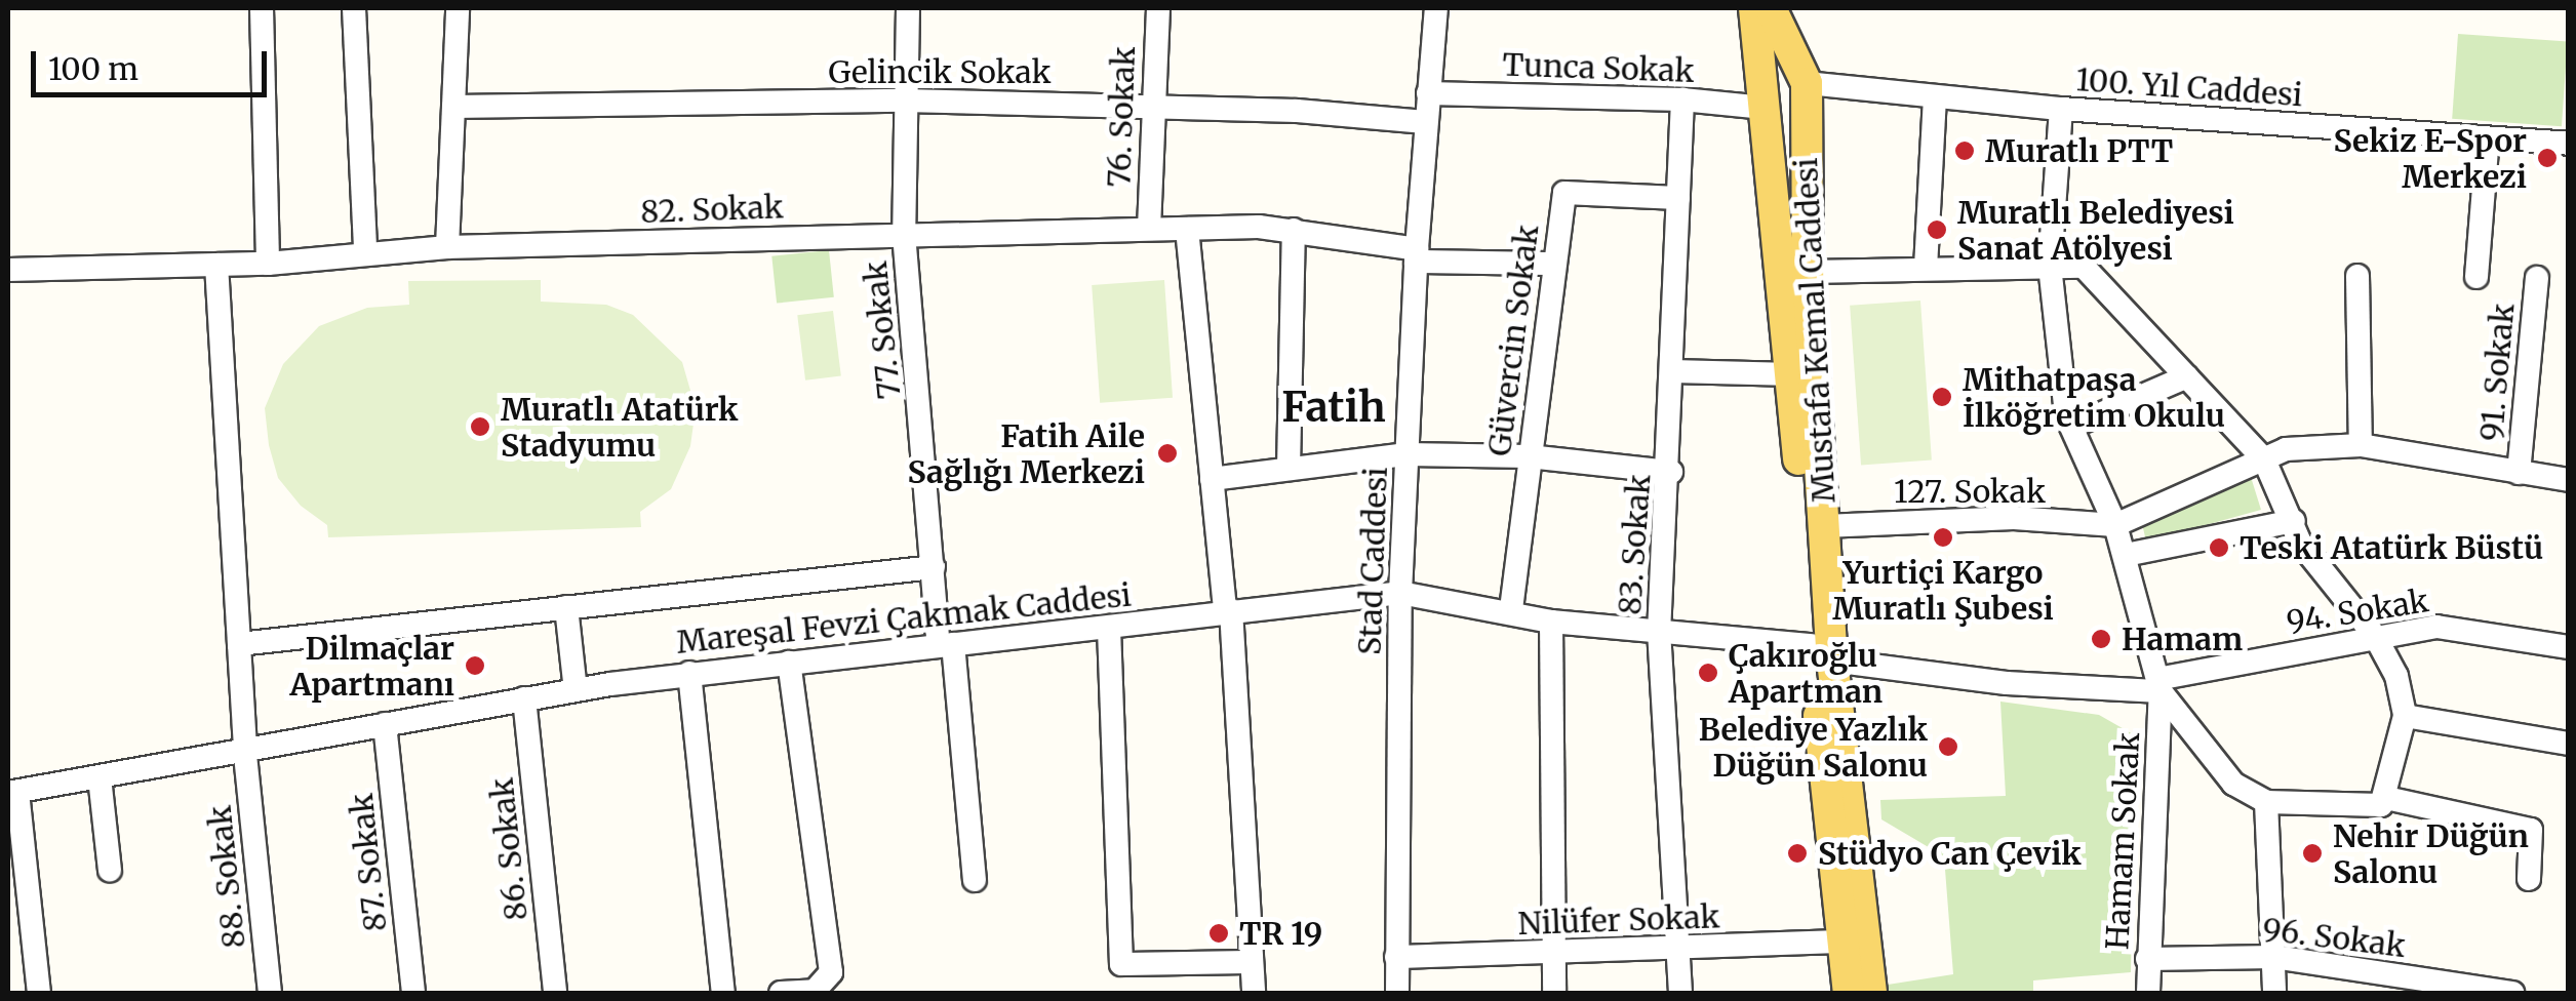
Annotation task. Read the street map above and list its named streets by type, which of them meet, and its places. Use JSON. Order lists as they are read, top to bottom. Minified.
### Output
{"streets":{"main road":["Mustafa Kemal Caddesi"],"street":["Tunca Sokak","Gelincik Sokak","100. Yıl Caddesi","76. Sokak","82. Sokak","77. Sokak","Güvercin Sokak","91. Sokak","127. Sokak","83. Sokak","Stad Caddesi","94. Sokak","Mareşal Fevzi Çakmak Caddesi","Hamam Sokak","86. Sokak","87. Sokak","88. Sokak","Nilüfer Sokak","96. Sokak"]},"crossings":[["Tunca Sokak","Mustafa Kemal Caddesi"],["Tunca Sokak","83. Sokak"],["Tunca Sokak","Stad Caddesi"],["Gelincik Sokak","76. Sokak"],["Gelincik Sokak","77. Sokak"],["Gelincik Sokak","Stad Caddesi"],["100. Yıl Caddesi","Mustafa Kemal Caddesi"],["76. Sokak","82. Sokak"],["82. Sokak","77. Sokak"],["82. Sokak","Güvercin Sokak"],["82. Sokak","Stad Caddesi"],["82. Sokak","88. Sokak"],["77. Sokak","Mareşal Fevzi Çakmak Caddesi"],["Mustafa Kemal Caddesi","127. Sokak"],["Mustafa Kemal Caddesi","94. Sokak"],["Mustafa Kemal Caddesi","Mareşal Fevzi Çakmak Caddesi"],["Mustafa Kemal Caddesi","Nilüfer Sokak"],["Güvercin Sokak","83. Sokak"],["Güvercin Sokak","Mareşal Fevzi Çakmak Caddesi"],["83. Sokak","Mareşal Fevzi Çakmak Caddesi"],["83. Sokak","Nilüfer Sokak"],["Stad Caddesi","Mareşal Fevzi Çakmak Caddesi"],["Stad Caddesi","Nilüfer Sokak"],["94. Sokak","Mareşal Fevzi Çakmak Caddesi"],["94. Sokak","Hamam Sokak"],["Mareşal Fevzi Çakmak Caddesi","86. Sokak"],["Mareşal Fevzi Çakmak Caddesi","87. Sokak"],["Mareşal Fevzi Çakmak Caddesi","88. Sokak"],["Hamam Sokak","96. Sokak"]],"districts":["Fatih"],"places":["Muratlı PTT","Sekiz E-Spor Merkezi","Muratlı Belediyesi Sanat Atölyesi","Mithatpaşa İlköğretim Okulu","Muratlı Atatürk Stadyumu","Fatih Aile Sağlığı Merkezi","Yurtiçi Kargo Muratlı Şubesi","Teski Atatürk Büstü","Hamam","Dilmaçlar Apartmanı","Çakıroğlu Apartman","Belediye Yazlık Düğün Salonu","Stüdyo Can Çevik","Nehir Düğün Salonu","TR 19"],"scale_bar":"100 m"}
